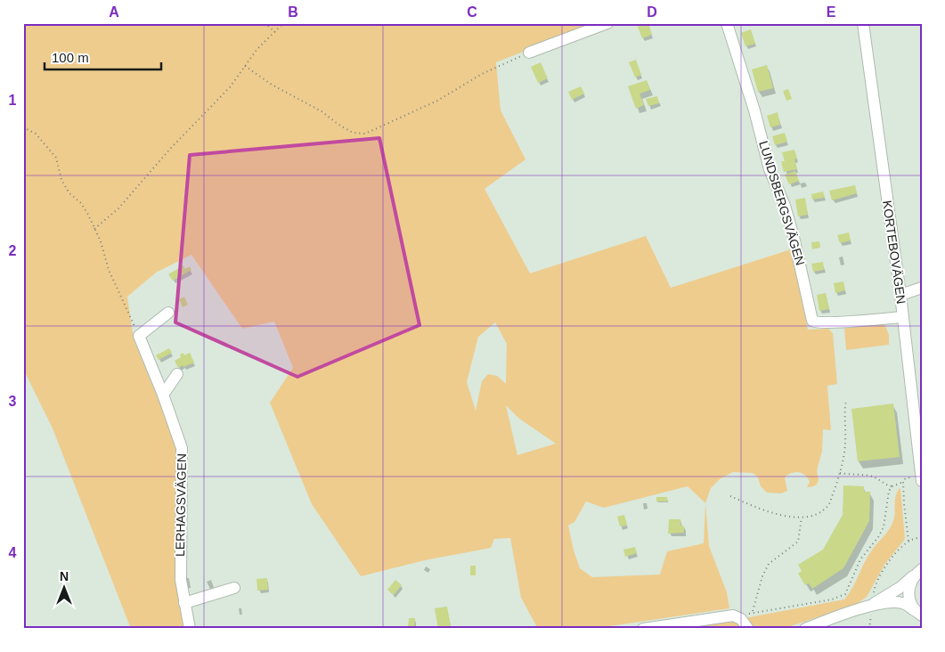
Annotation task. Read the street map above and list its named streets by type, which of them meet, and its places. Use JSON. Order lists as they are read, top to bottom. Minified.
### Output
{"streets":{"street":["LUNDSBERGSVÄGEN","KORTEBOVÄGEN","LERHAGSVÄGEN"]},"crossings":[["LUNDSBERGSVÄGEN","KORTEBOVÄGEN"]],"scale_bar":"100 m","north":"top","grid":{"columns":["A","B","C","D","E"],"rows":["1","2","3","4"]}}
